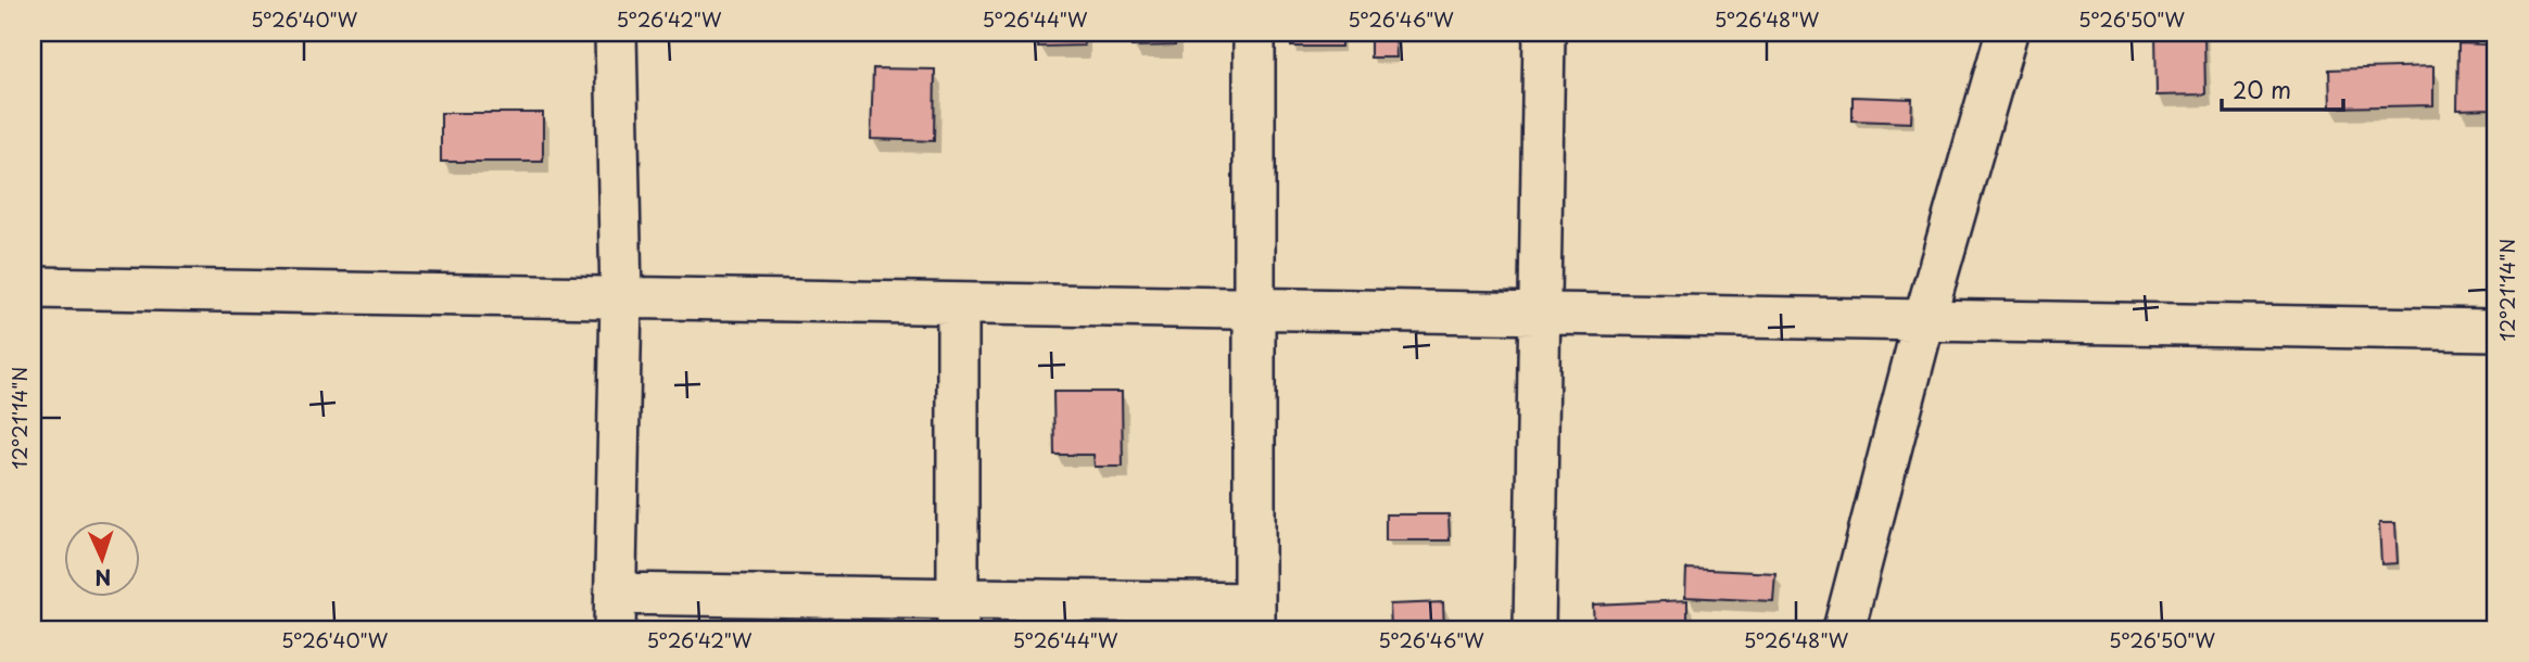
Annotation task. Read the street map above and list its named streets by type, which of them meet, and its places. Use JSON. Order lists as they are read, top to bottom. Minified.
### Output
{"scale_bar":"20 m","north":"bottom","coordinates":["5°26'40\"W","5°26'42\"W","5°26'44\"W","5°26'46\"W","5°26'48\"W","5°26'50\"W","12°21'14\"N"]}
